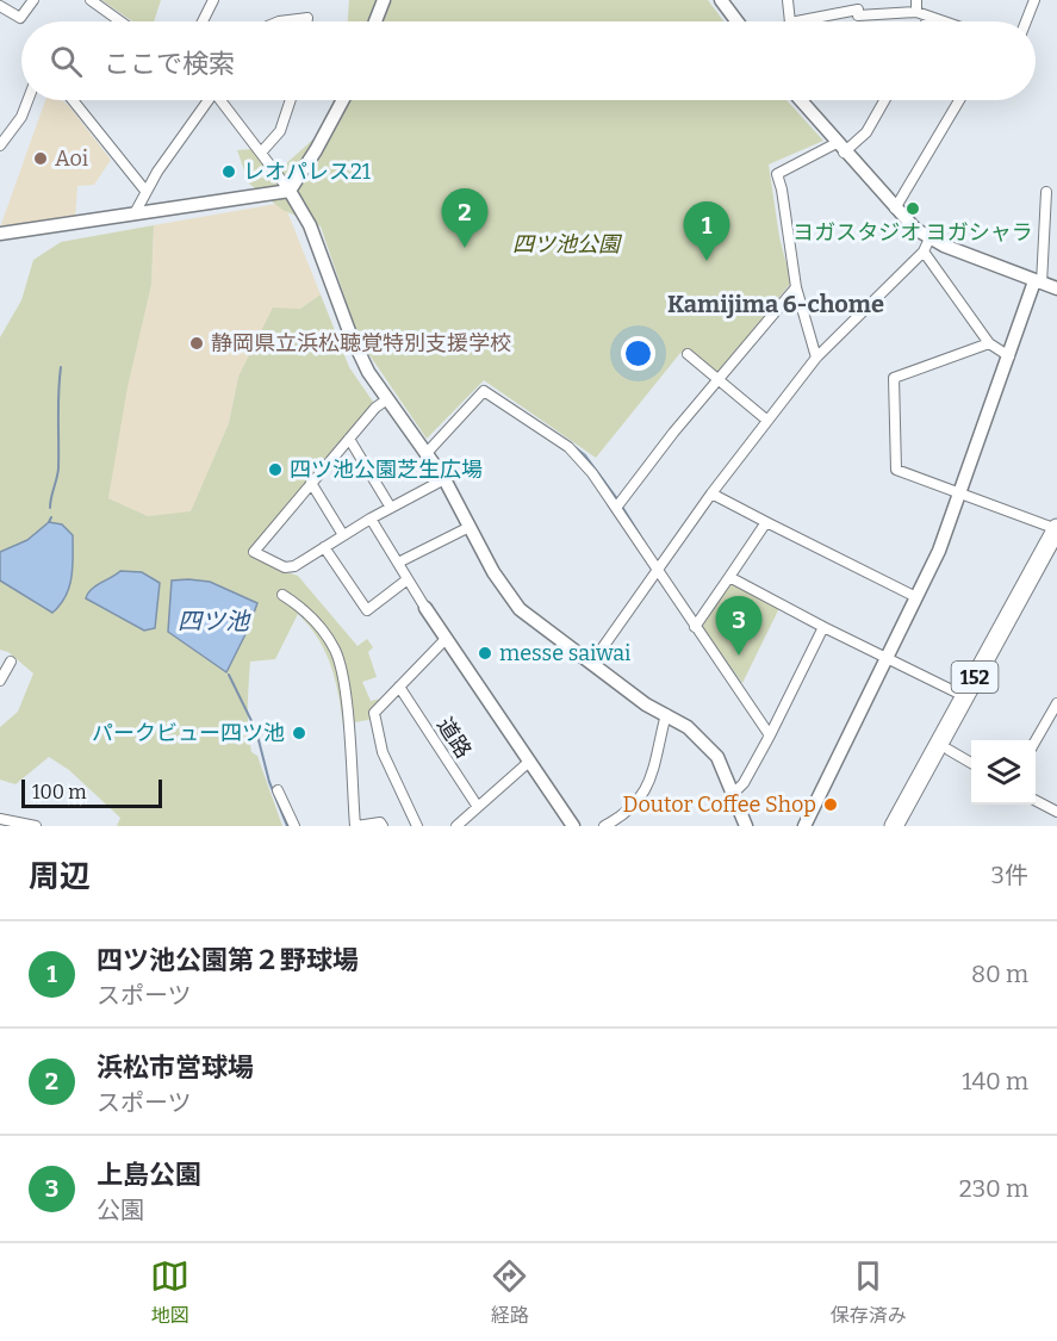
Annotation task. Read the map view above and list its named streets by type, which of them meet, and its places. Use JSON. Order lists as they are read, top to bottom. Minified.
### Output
{"streets":{"highway":["152"],"street":["道路"]},"districts":["Kamijima 6-chome"],"water":["四ツ池"],"parks":["四ツ池公園"],"places":["Aoi","レオパレス21","ヨガスタジオ ヨガシャラ","静岡県立浜松聴覚特別支援学校","四ツ池公園芝生広場","messe saiwai","パークビュー四ツ池","Doutor Coffee Shop"],"scale_bar":"100 m","page":{"search":"ここで検索","pins":["2","1","3"],"scale":"100 m","heading":["周辺","3件"],"list":[{"mark":"1","name":"四ツ池公園第２野球場","note":"スポーツ","value":"80 m"},{"mark":"2","name":"浜松市営球場","note":"スポーツ","value":"140 m"},{"mark":"3","name":"上島公園","note":"公園","value":"230 m"}],"nav":["地図","経路","保存済み"]}}
